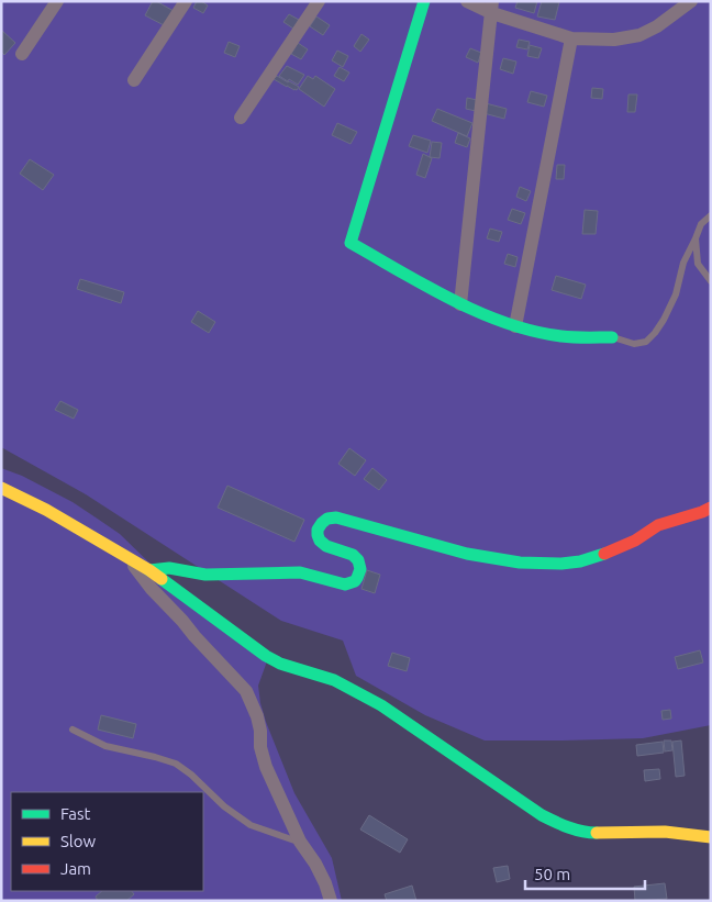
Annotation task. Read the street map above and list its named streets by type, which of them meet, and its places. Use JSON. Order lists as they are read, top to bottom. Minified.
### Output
{"legend":["Fast","Slow","Jam"],"scale_bar":"50 m"}
